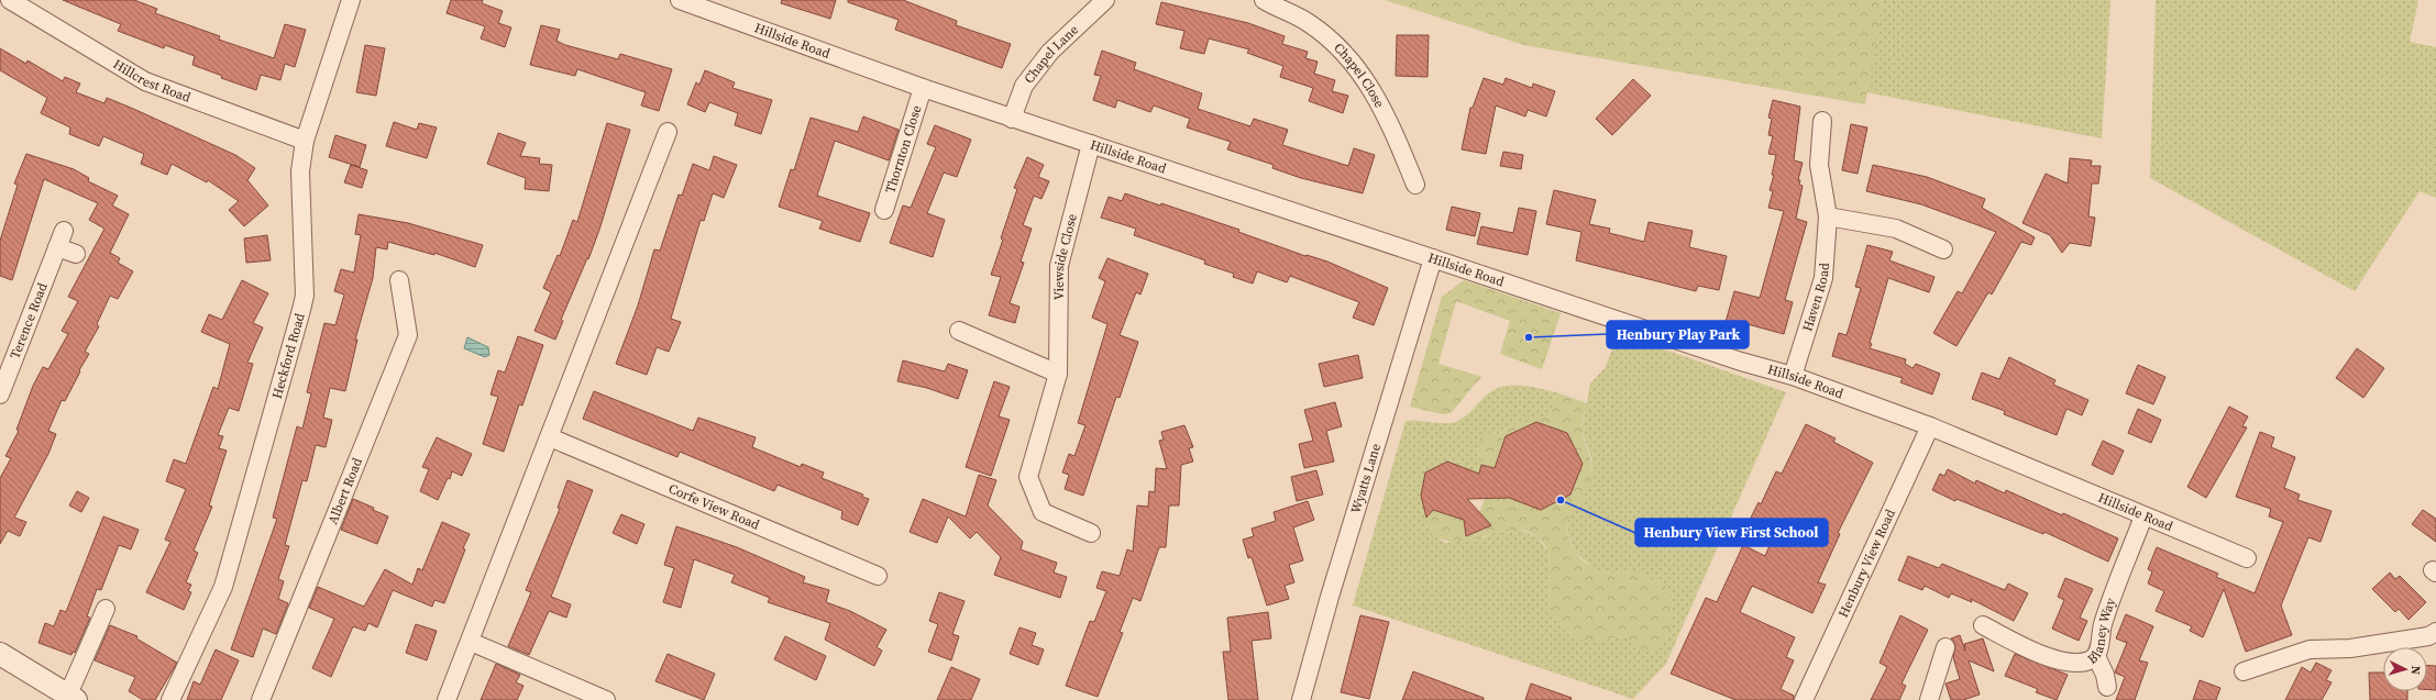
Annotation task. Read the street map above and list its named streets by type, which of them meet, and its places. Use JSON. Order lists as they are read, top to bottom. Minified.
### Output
{"streets":{"street":["Hillside Road","Chapel Lane","Chapel Close","Hillcrest Road","Thornton Close","Viewside Close","Haven Road","Terence Road","Heckford Road","Wyatts Lane","Albert Road","Corfe View Road","Henbury View Road","Blaney Way"]},"crossings":[["Hillside Road","Chapel Lane"],["Hillside Road","Thornton Close"],["Hillside Road","Viewside Close"],["Hillside Road","Haven Road"],["Hillside Road","Wyatts Lane"],["Hillside Road","Henbury View Road"],["Hillside Road","Blaney Way"],["Hillcrest Road","Heckford Road"]],"places":["Henbury Play Park","Henbury View First School"],"north":"right"}
